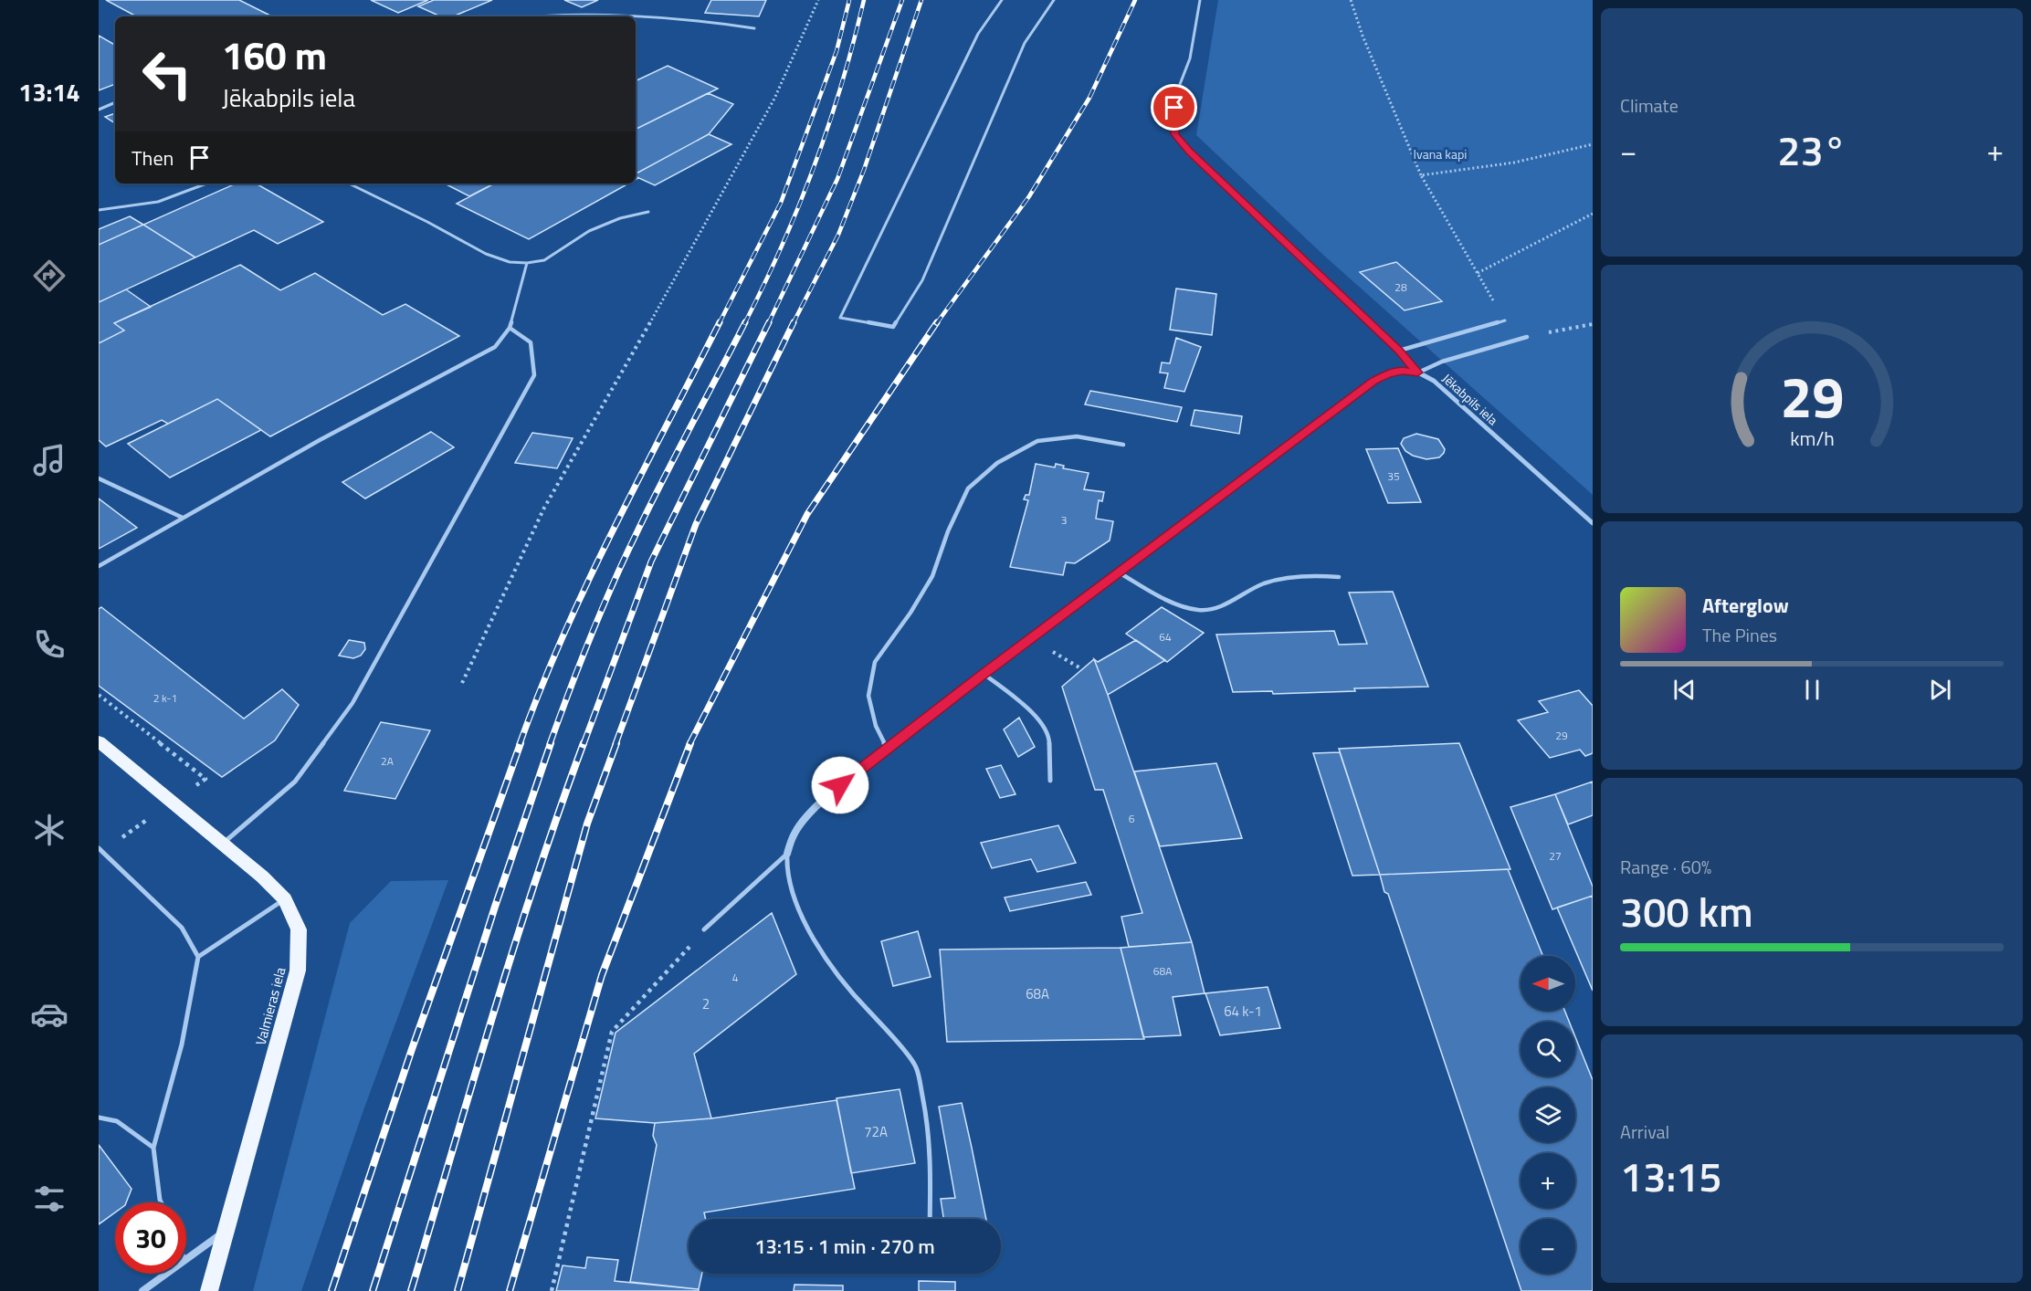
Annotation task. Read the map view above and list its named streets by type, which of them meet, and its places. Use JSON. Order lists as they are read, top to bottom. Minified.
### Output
{"streets":{"main road":["Valmieras iela"],"street":["Jēkabpils iela"]},"parks":["Ivana kapi"],"house_numbers":["28","35","3","64","2 k-1","29","2A","6","27","68A","4","68A","2","64 k-1","72A"],"north":"left","page":{"tabs":"13:14","tile":["Climate",["Range · 60%","300 km"],["Arrival","13:15"]],"turn":["160 m","Jēkabpils iela"],"heat":["−","23°","+"],"then":"Then","song":["Afterglow","The Pines"],"map_buttons":["+","−"],"limit":"30","trip":"13:15 · 1 min · 270 m","gauge":["29","km/h"]}}
